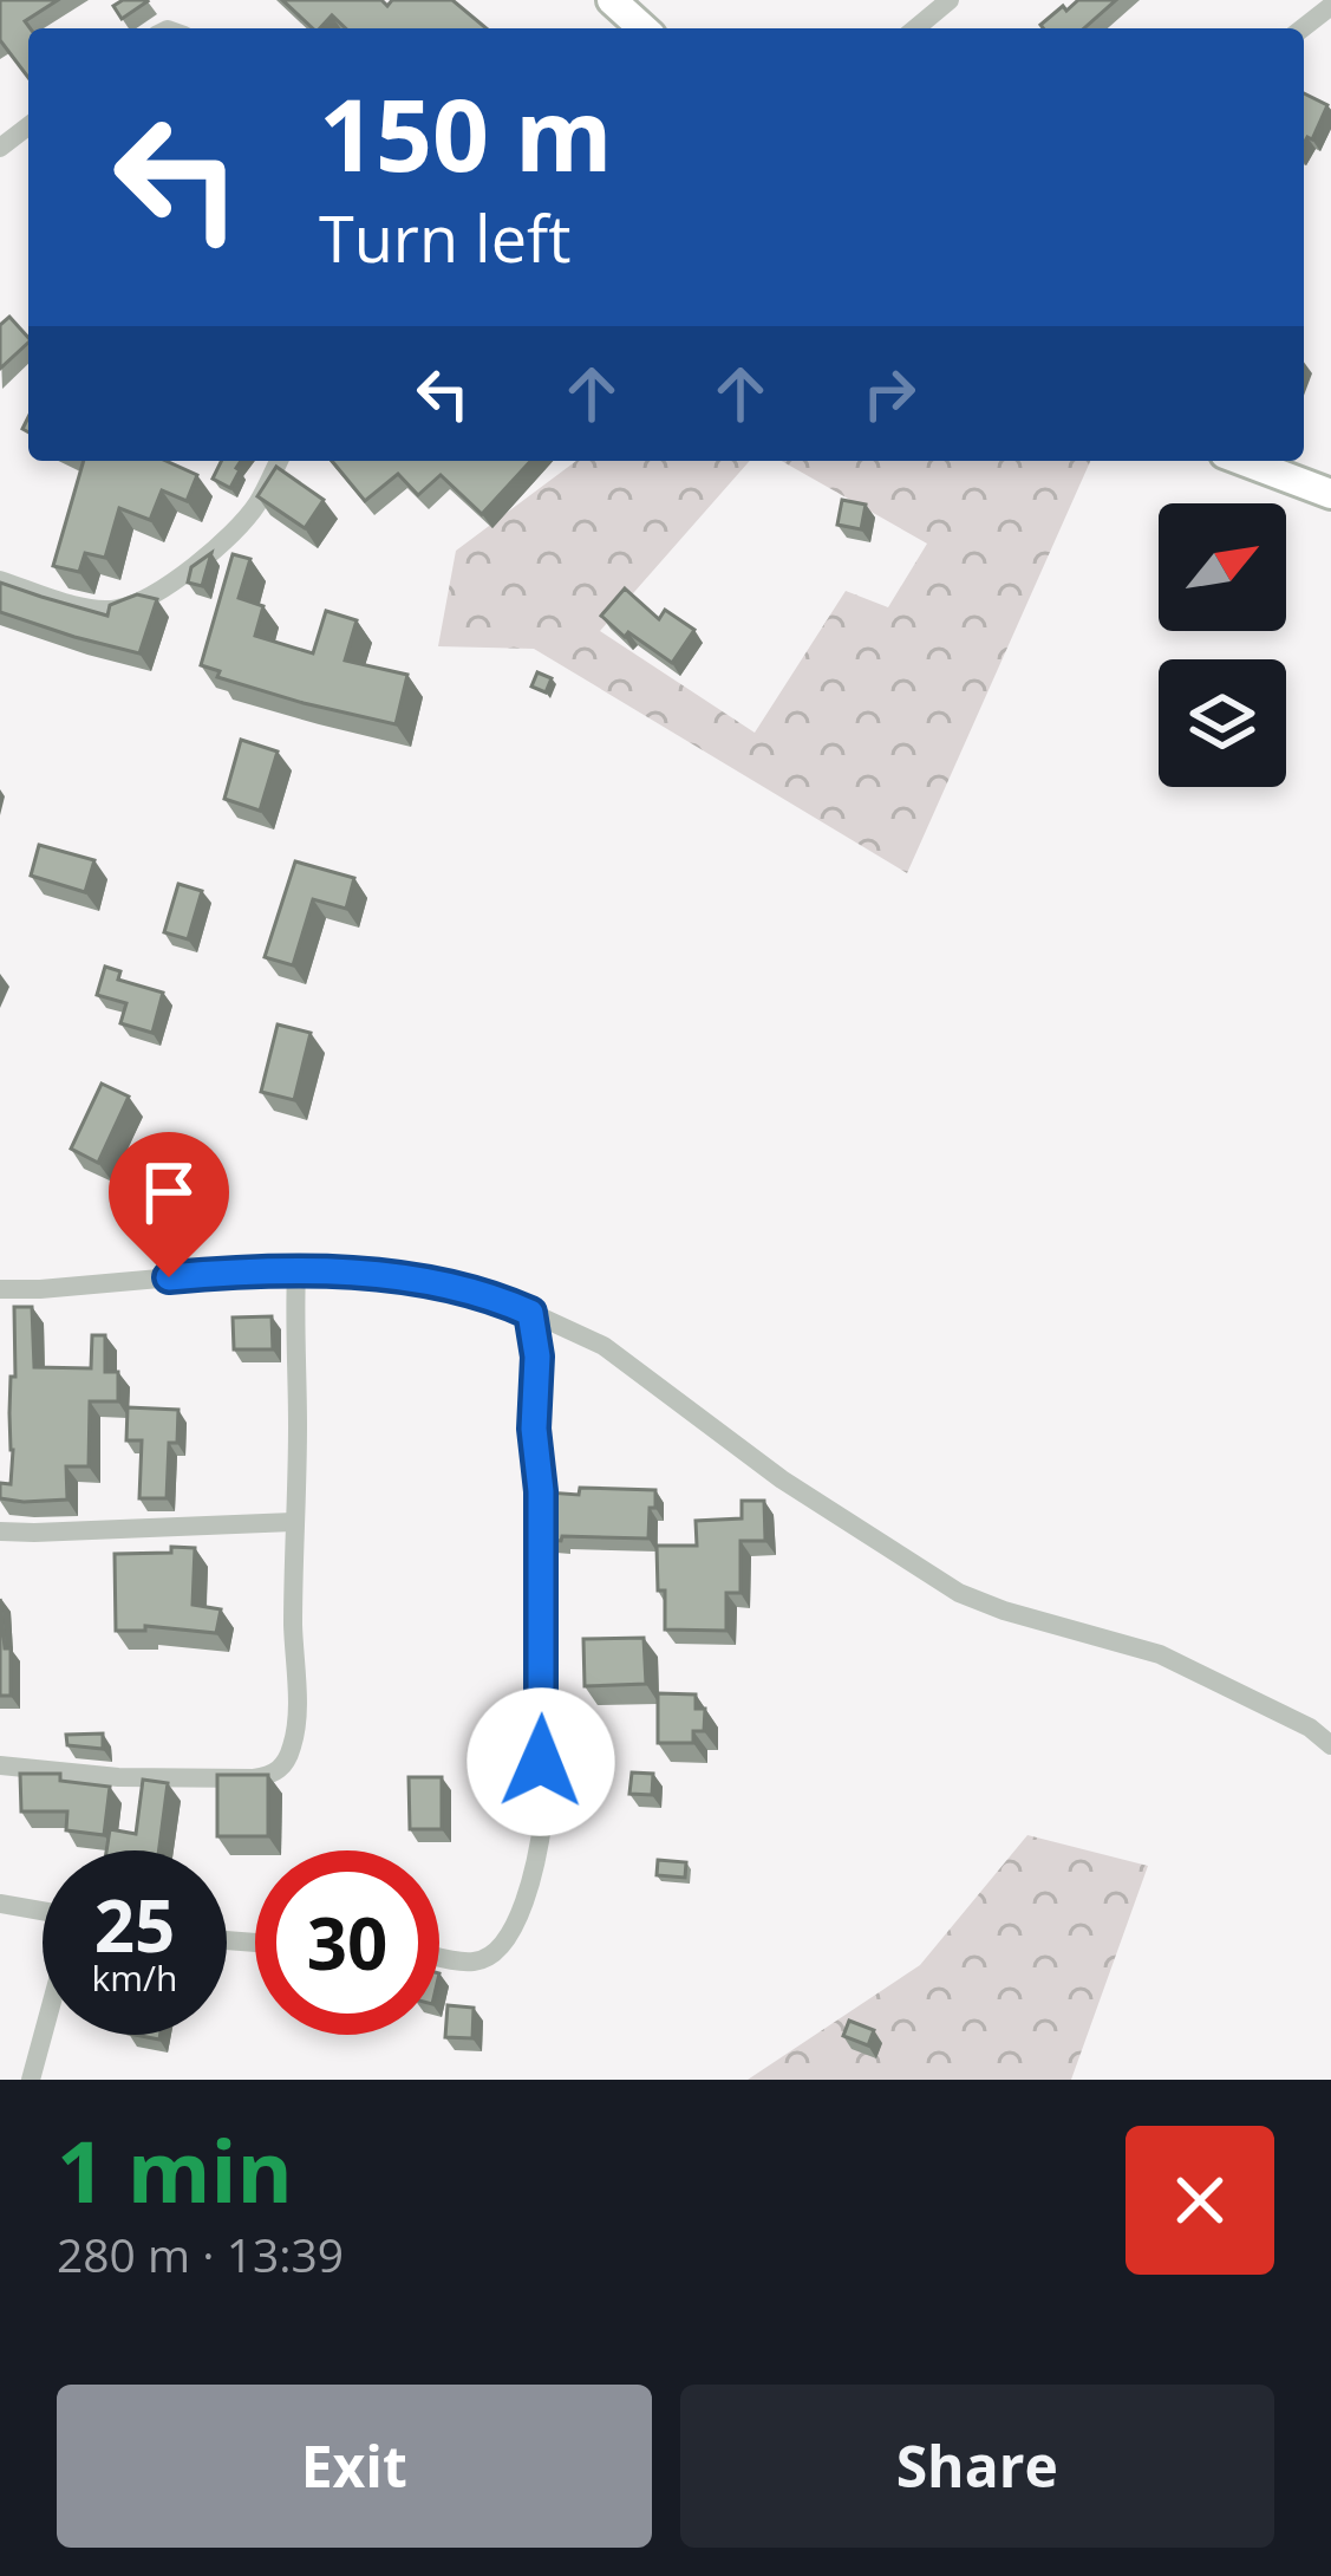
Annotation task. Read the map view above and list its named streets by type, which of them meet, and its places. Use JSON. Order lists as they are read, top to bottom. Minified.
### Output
{"north":"top right","page":{"turn":["150 m","Turn left"],"speed":"25 km/h","limit":"30","heading":["1 min","280 m · 13:39"],"buttons":["Exit","Share"]}}
